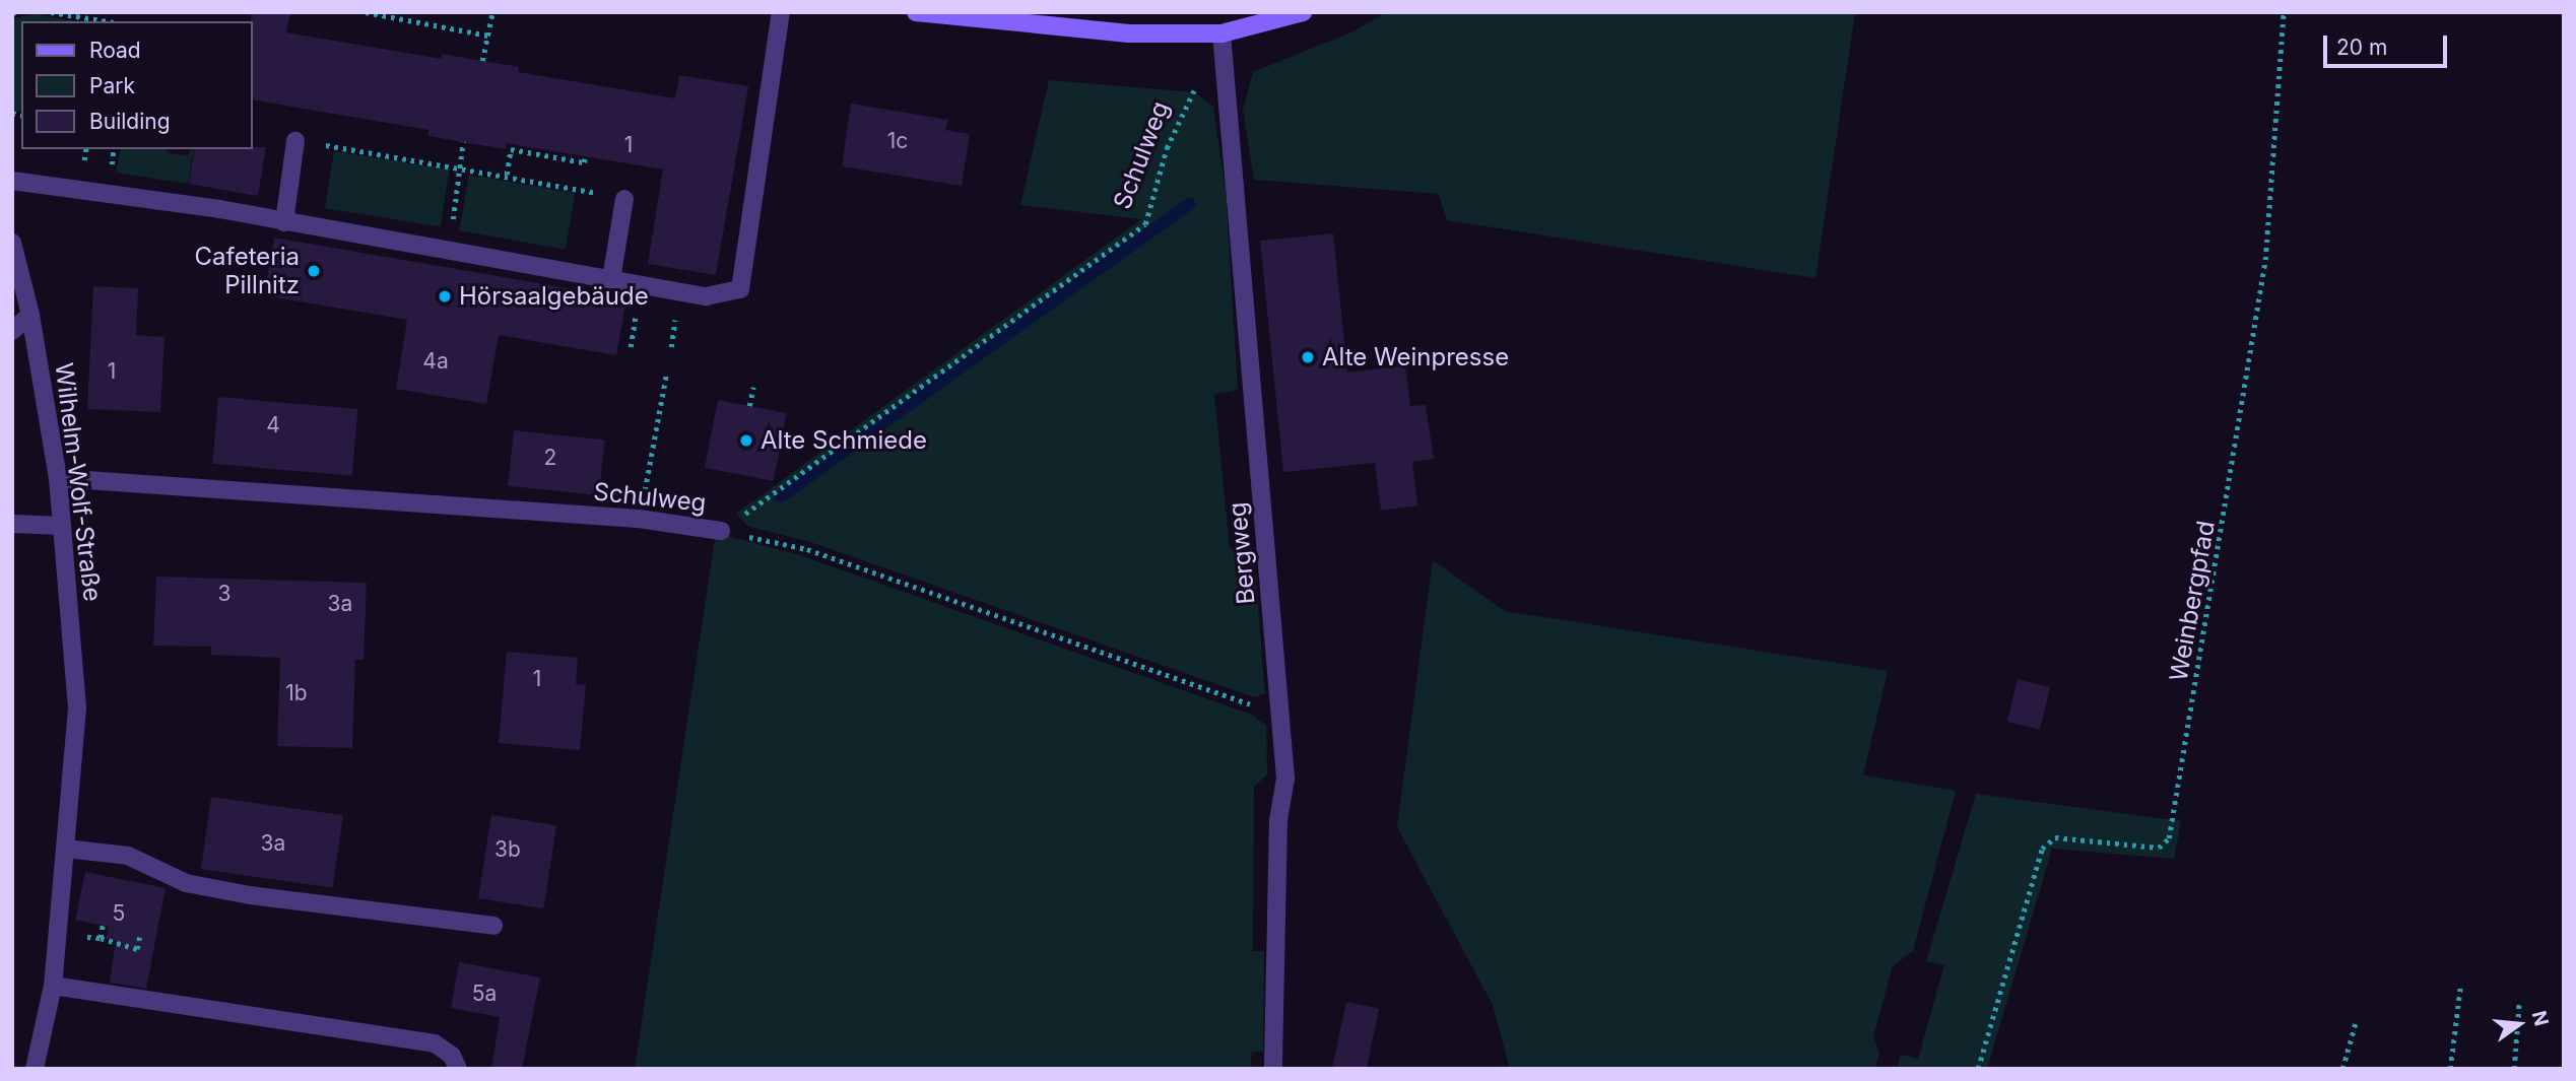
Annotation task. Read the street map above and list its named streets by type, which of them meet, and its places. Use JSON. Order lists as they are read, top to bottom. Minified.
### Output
{"streets":{"street":["Schulweg","Wilhelm-Wolf-Straße","Bergweg"],"path":["Weinbergpfad"]},"crossings":[["Schulweg","Wilhelm-Wolf-Straße"]],"places":["Cafeteria Pillnitz","Hörsaalgebäude","Alte Weinpresse","Alte Schmiede"],"house_numbers":["1c","1","4a","1","4","2","3","3a","1","1b","3a","3b","5","5a"],"legend":["Road","Park","Building"],"scale_bar":"20 m","north":"right"}
